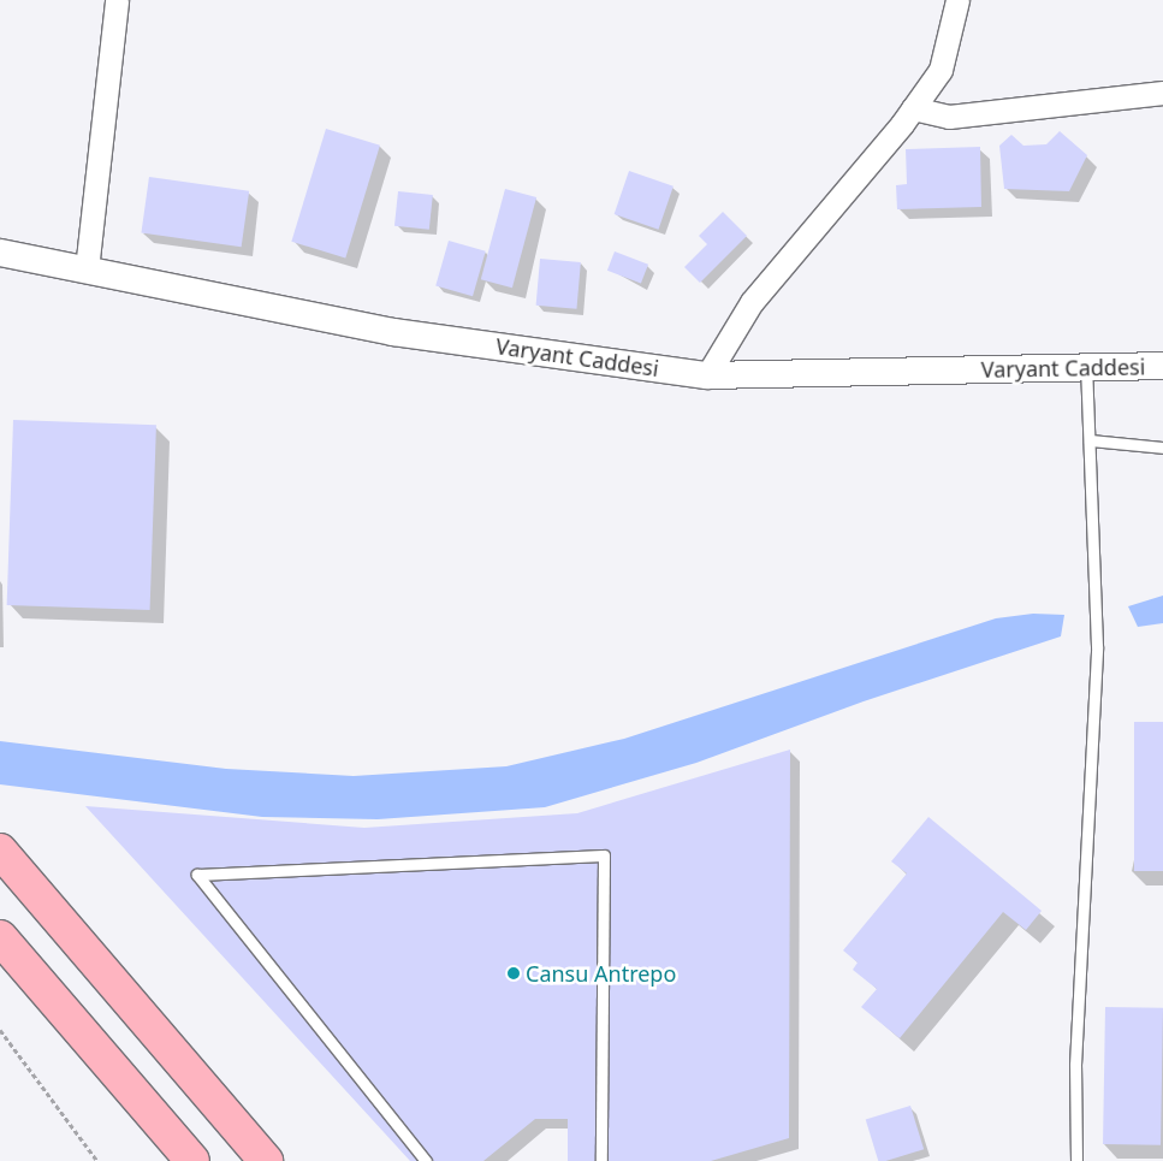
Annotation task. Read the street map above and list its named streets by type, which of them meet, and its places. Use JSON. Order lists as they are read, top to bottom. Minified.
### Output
{"streets":{"street":["Varyant Caddesi"]},"places":["Cansu Antrepo"]}
